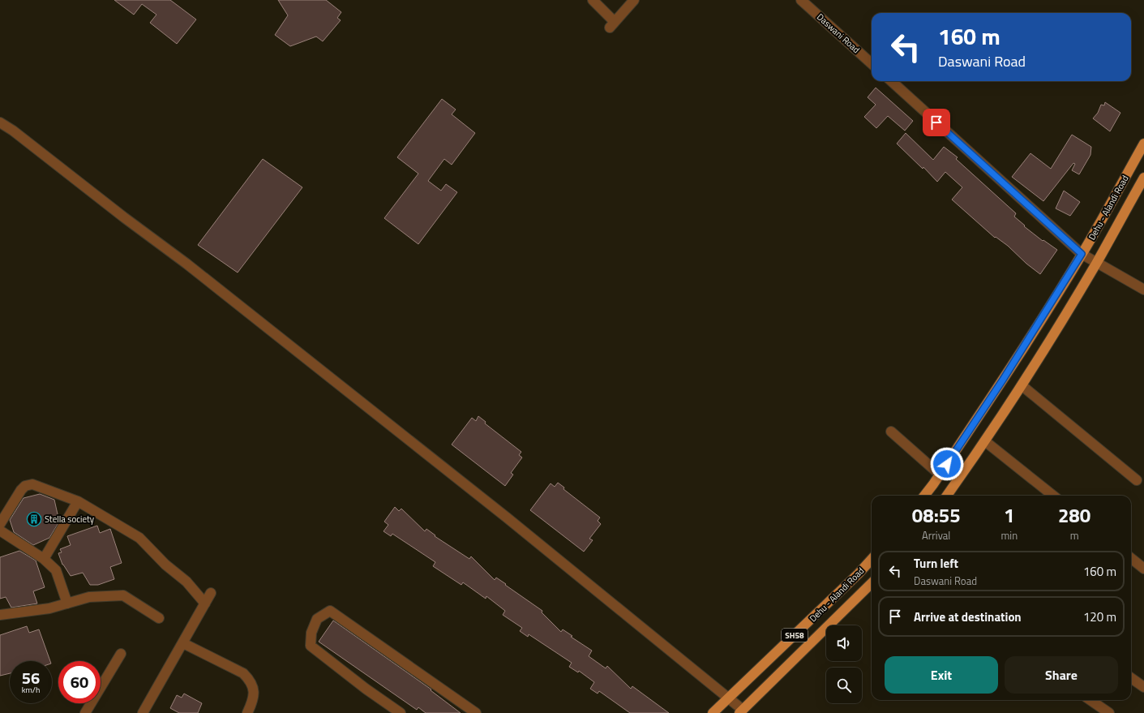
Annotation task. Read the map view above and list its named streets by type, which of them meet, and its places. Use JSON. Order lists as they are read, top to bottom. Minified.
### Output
{"streets":{"main road":["Dehu - Alandi Road","SH58"],"street":["Daswani Road"]},"places":{"building":["Stella society"]},"page":{"turn":["160 m","Daswani Road"],"eta":["08:55","Arrival","1","min","280","m"],"list":[{"name":"Turn left","note":"Daswani Road","value":"160 m"},{"name":"Arrive at destination","value":"120 m"}],"buttons":["Exit","Share"],"speed":"56 km/h","limit":"60"}}
